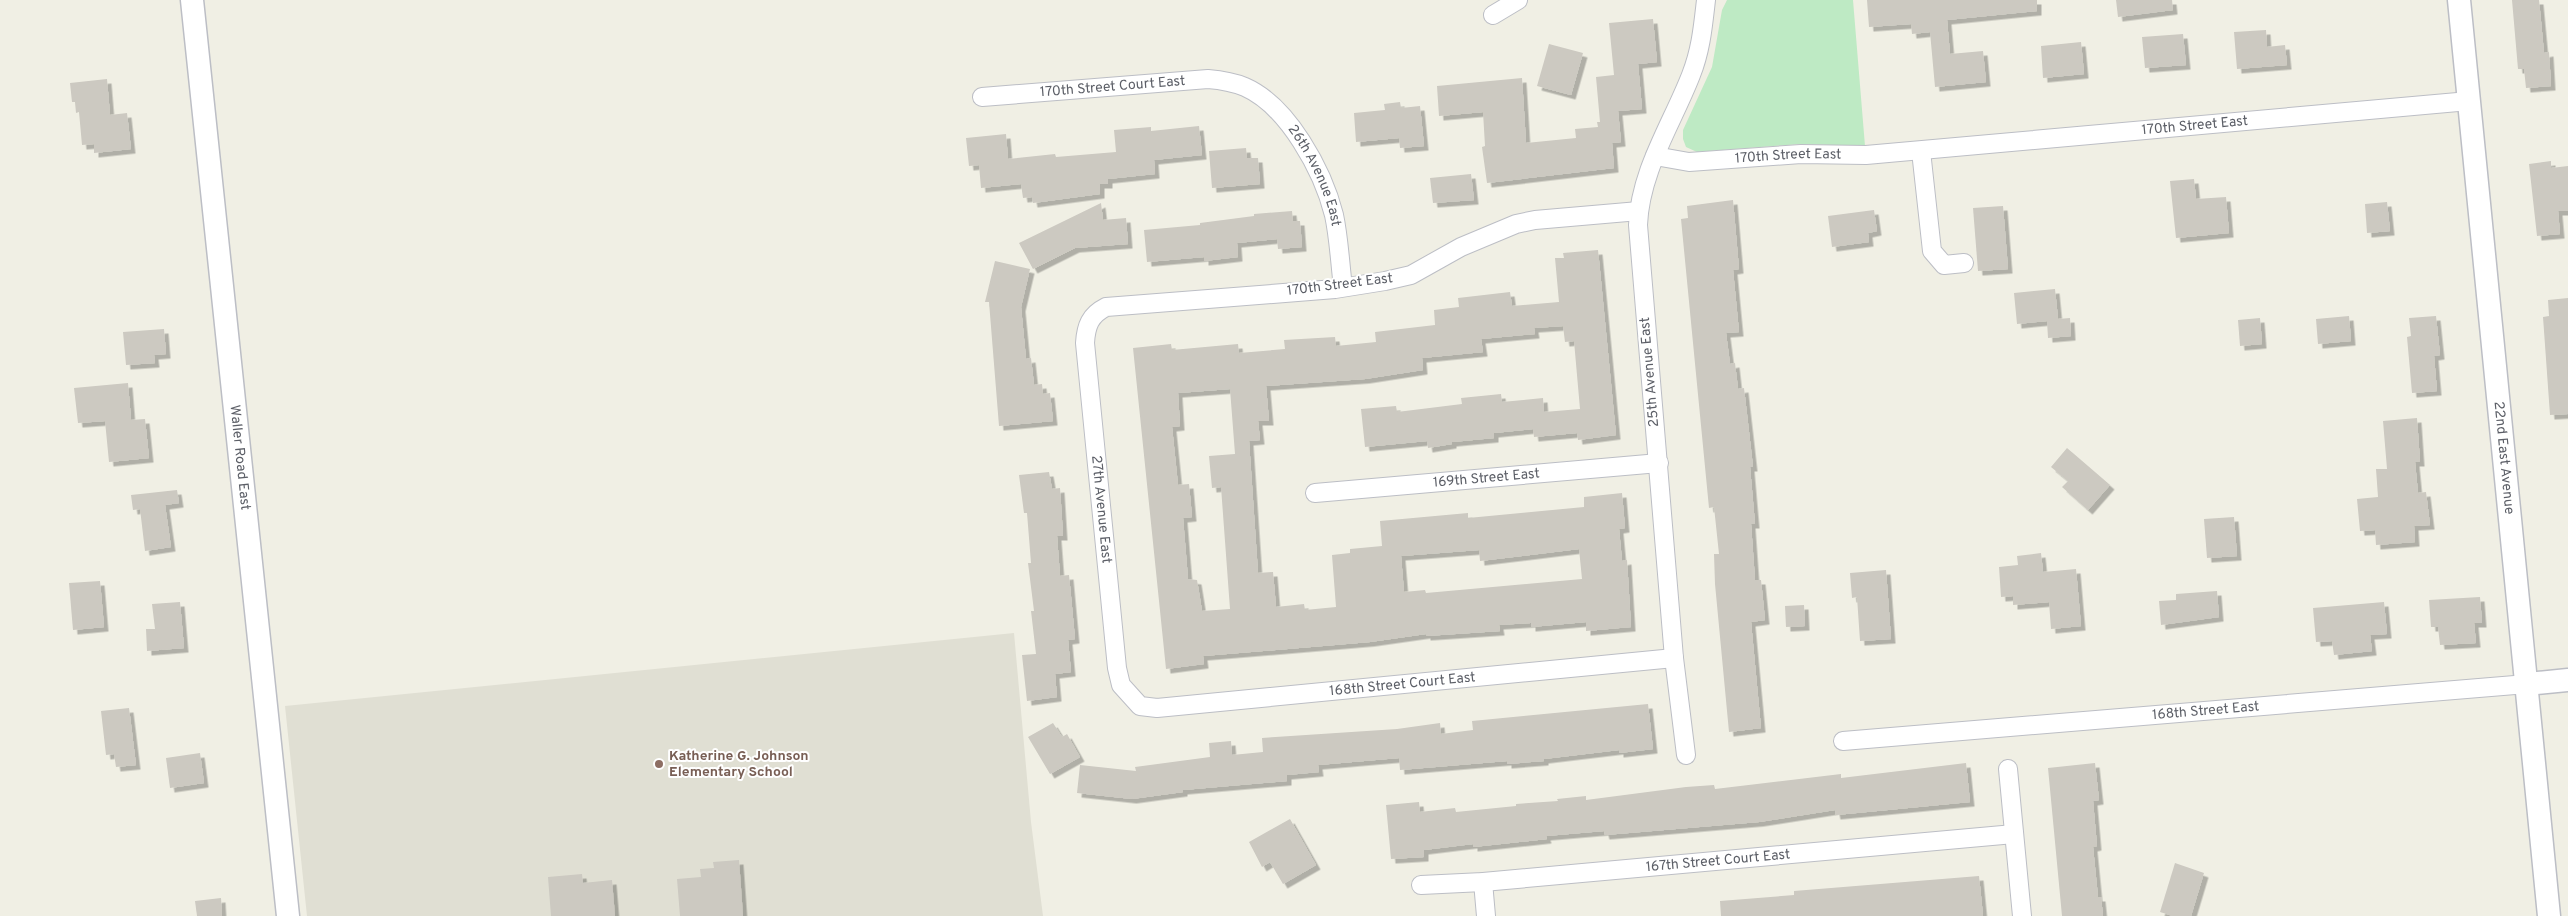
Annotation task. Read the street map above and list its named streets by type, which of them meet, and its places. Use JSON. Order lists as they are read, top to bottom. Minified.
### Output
{"streets":{"street":["170th Street Court East","170th Street East","26th Avenue East","25th Avenue East","Waller Road East","22nd East Avenue","169th Street East","27th Avenue East","168th Street Court East","168th Street East","167th Street Court East"]},"crossings":[["170th Street Court East","26th Avenue East"],["170th Street East","26th Avenue East"],["170th Street East","25th Avenue East"],["170th Street East","22nd East Avenue"],["170th Street East","27th Avenue East"],["25th Avenue East","169th Street East"],["25th Avenue East","168th Street Court East"],["22nd East Avenue","168th Street East"],["27th Avenue East","168th Street Court East"]],"places":["Katherine G. Johnson Elementary School"]}
